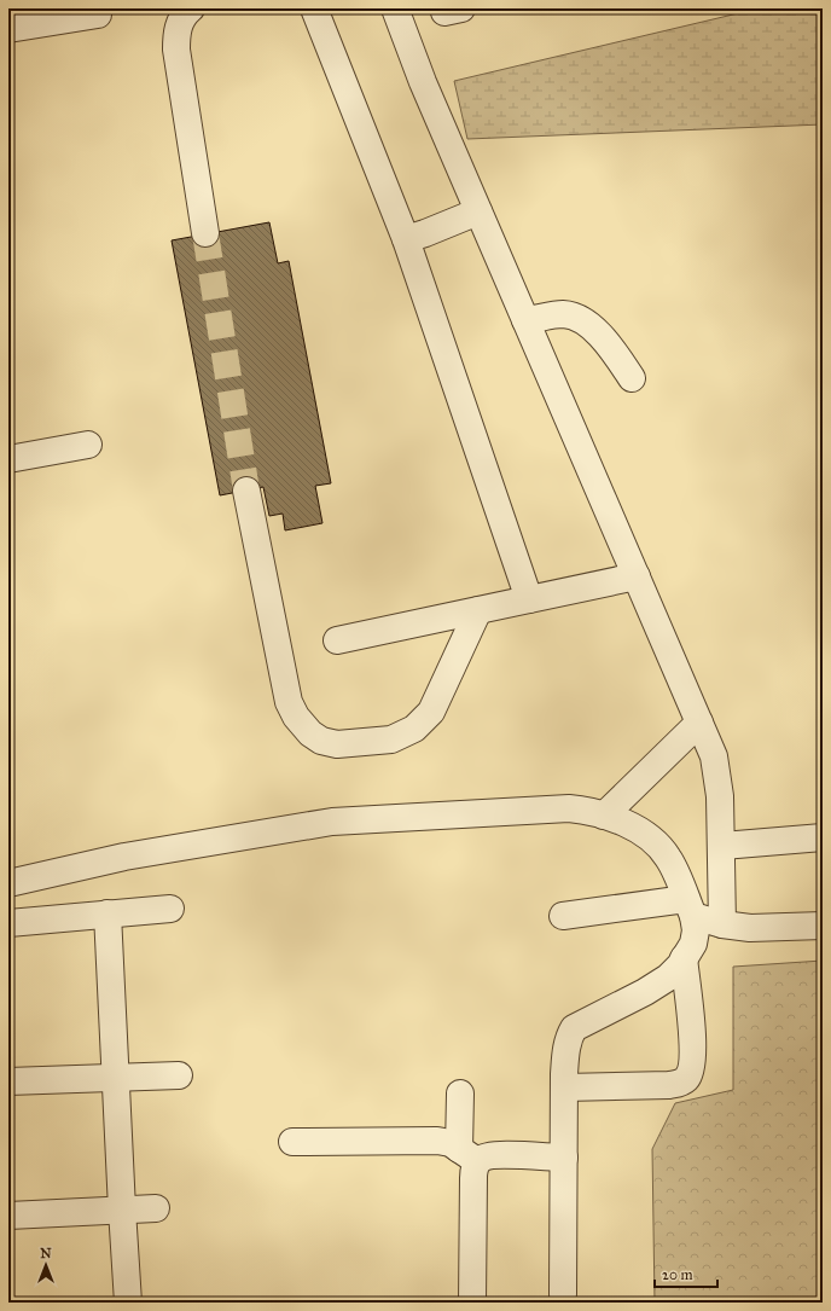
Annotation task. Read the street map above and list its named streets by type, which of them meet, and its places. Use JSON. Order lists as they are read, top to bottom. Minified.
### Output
{"scale_bar":"20 m","north":"top"}
